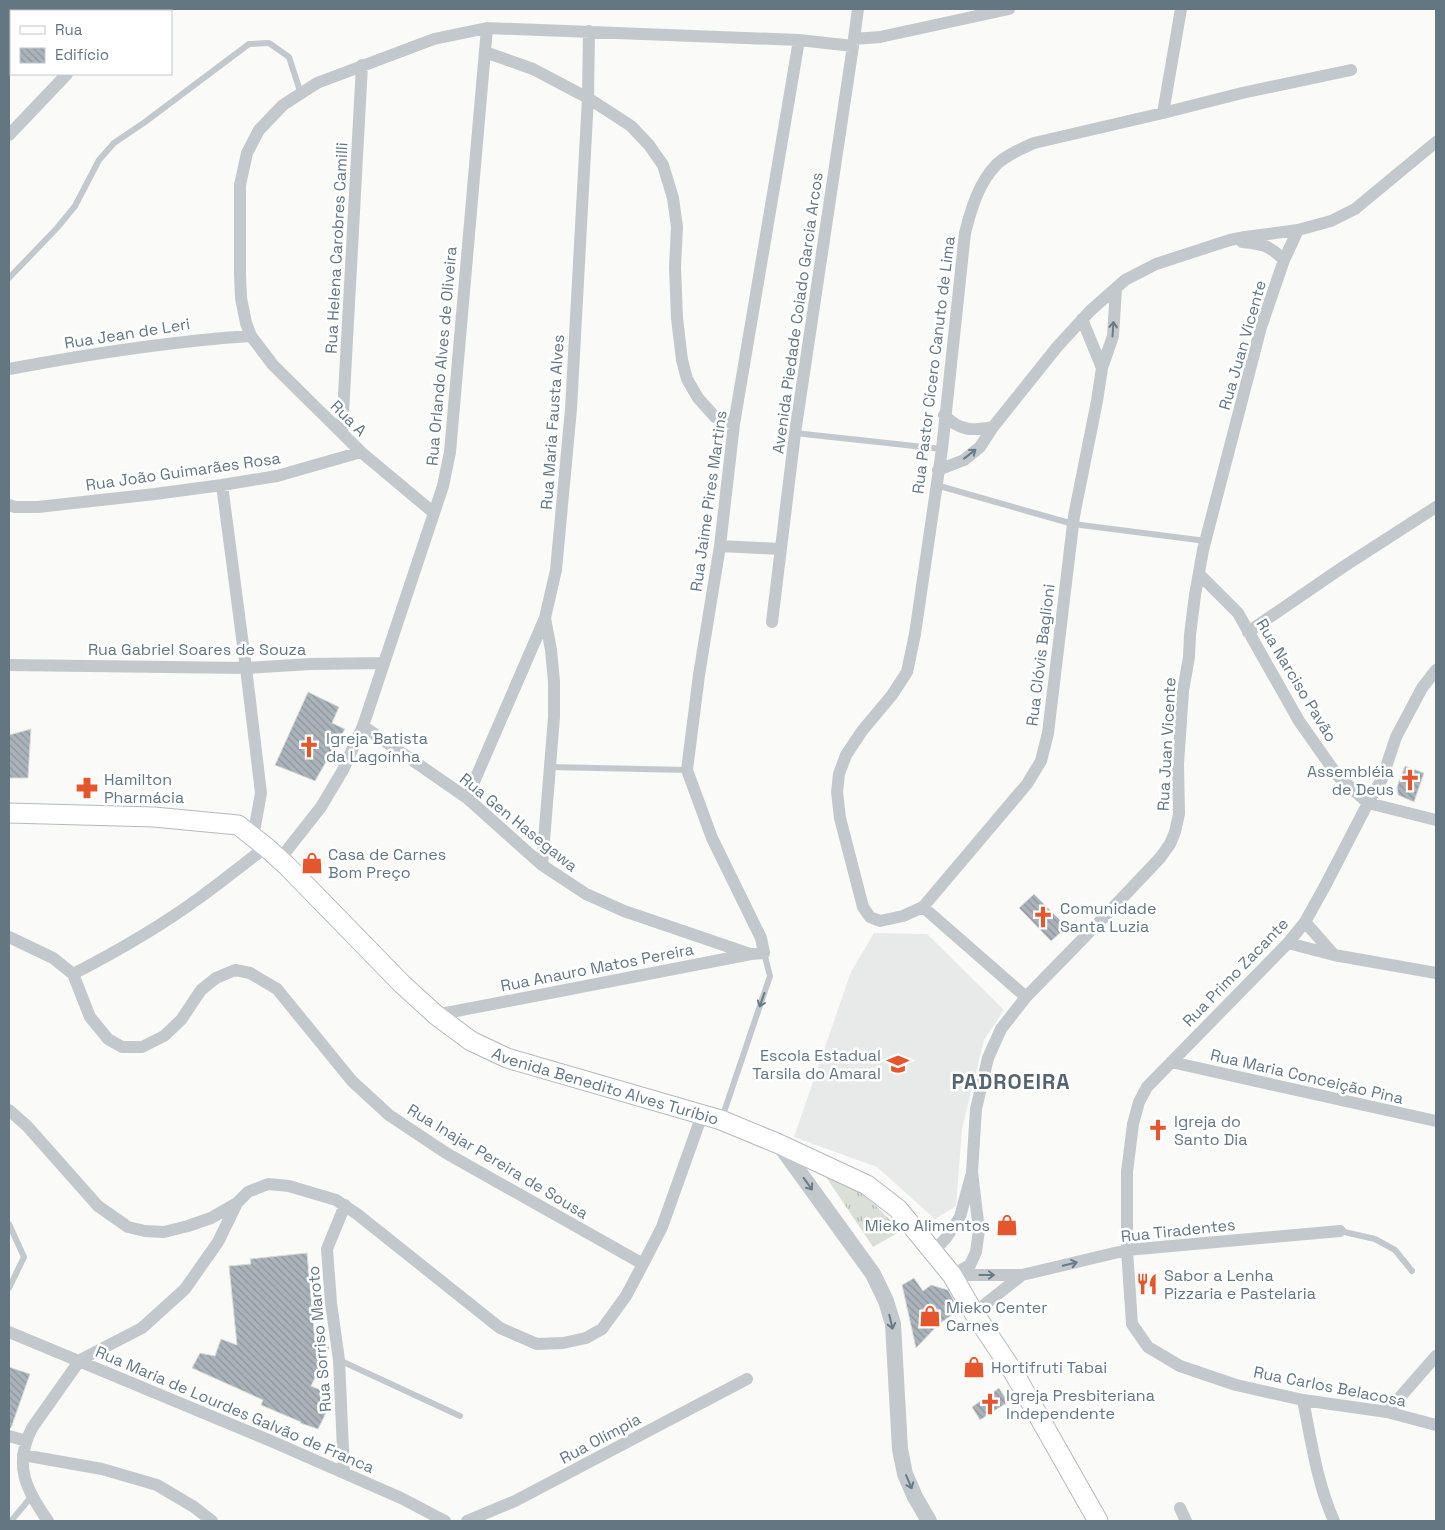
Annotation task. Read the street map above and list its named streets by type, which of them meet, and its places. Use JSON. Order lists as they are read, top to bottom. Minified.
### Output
{"streets":{"main road":["Avenida Benedito Alves Turíbio"],"street":["Rua Helena Carobres Camilli","Avenida Piedade Coiado Garcia Arcos","Rua Jean de Leri","Rua Juan Vicente","Rua Orlando Alves de Oliveira","Rua Pastor Cícero Canuto de Lima","Rua A","Rua Maria Fausta Alves","Rua João Guimarães Rosa","Rua Jaime Pires Martins","Rua Gabriel Soares de Souza","Rua Clóvis Baglioni","Rua Narciso Pavão","Rua Gen Hasegawa","Rua Anauro Matos Pereira","Rua Primo Zacante","Rua Maria Conceição Pina","Rua Inajar Pereira de Sousa","Rua Tiradentes","Rua Sorriso Maroto","Rua Carlos Belacosa","Rua Maria de Lourdes Galvão de Franca","Rua Olímpia"]},"crossings":[["Rua Helena Carobres Camilli","Rua A"],["Rua Jean de Leri","Rua A"],["Rua Juan Vicente","Rua Narciso Pavão"],["Rua Juan Vicente","Avenida Benedito Alves Turíbio"],["Rua Juan Vicente","Rua Tiradentes"],["Rua Orlando Alves de Oliveira","Rua A"],["Rua Orlando Alves de Oliveira","Rua Gabriel Soares de Souza"],["Rua Orlando Alves de Oliveira","Rua Gen Hasegawa"],["Rua Orlando Alves de Oliveira","Avenida Benedito Alves Turíbio"],["Rua Orlando Alves de Oliveira","Rua Inajar Pereira de Sousa"],["Rua Pastor Cícero Canuto de Lima","Rua Clóvis Baglioni"],["Rua A","Rua João Guimarães Rosa"],["Rua Maria Fausta Alves","Rua Gen Hasegawa"],["Rua Jaime Pires Martins","Rua Anauro Matos Pereira"],["Rua Narciso Pavão","Rua Primo Zacante"],["Rua Gen Hasegawa","Rua Anauro Matos Pereira"],["Rua Anauro Matos Pereira","Avenida Benedito Alves Turíbio"],["Rua Primo Zacante","Rua Maria Conceição Pina"],["Rua Primo Zacante","Rua Tiradentes"],["Rua Primo Zacante","Rua Carlos Belacosa"],["Avenida Benedito Alves Turíbio","Rua Tiradentes"],["Rua Tiradentes","Rua Carlos Belacosa"],["Rua Sorriso Maroto","Rua Maria de Lourdes Galvão de Franca"]],"one_way":["Rua Tiradentes"],"districts":["PADROEIRA"],"places":{"church":["Igreja Batista da Lagoínha","Assembléia de Deus","Comunidade Santa Luzia","Igreja do Santo Dia","Igreja Presbiteriana Independente"],"pharmacy":["Hamilton Pharmácia"],"shop":["Casa de Carnes Bom Preço","Mieko Alimentos","Mieko Center Carnes","Hortifruti Tabai"],"school or university":["Escola Estadual Tarsila do Amaral"],"restaurant":["Sabor a Lenha Pizzaria e Pastelaria"]},"legend":["Rua","Edifício"]}
